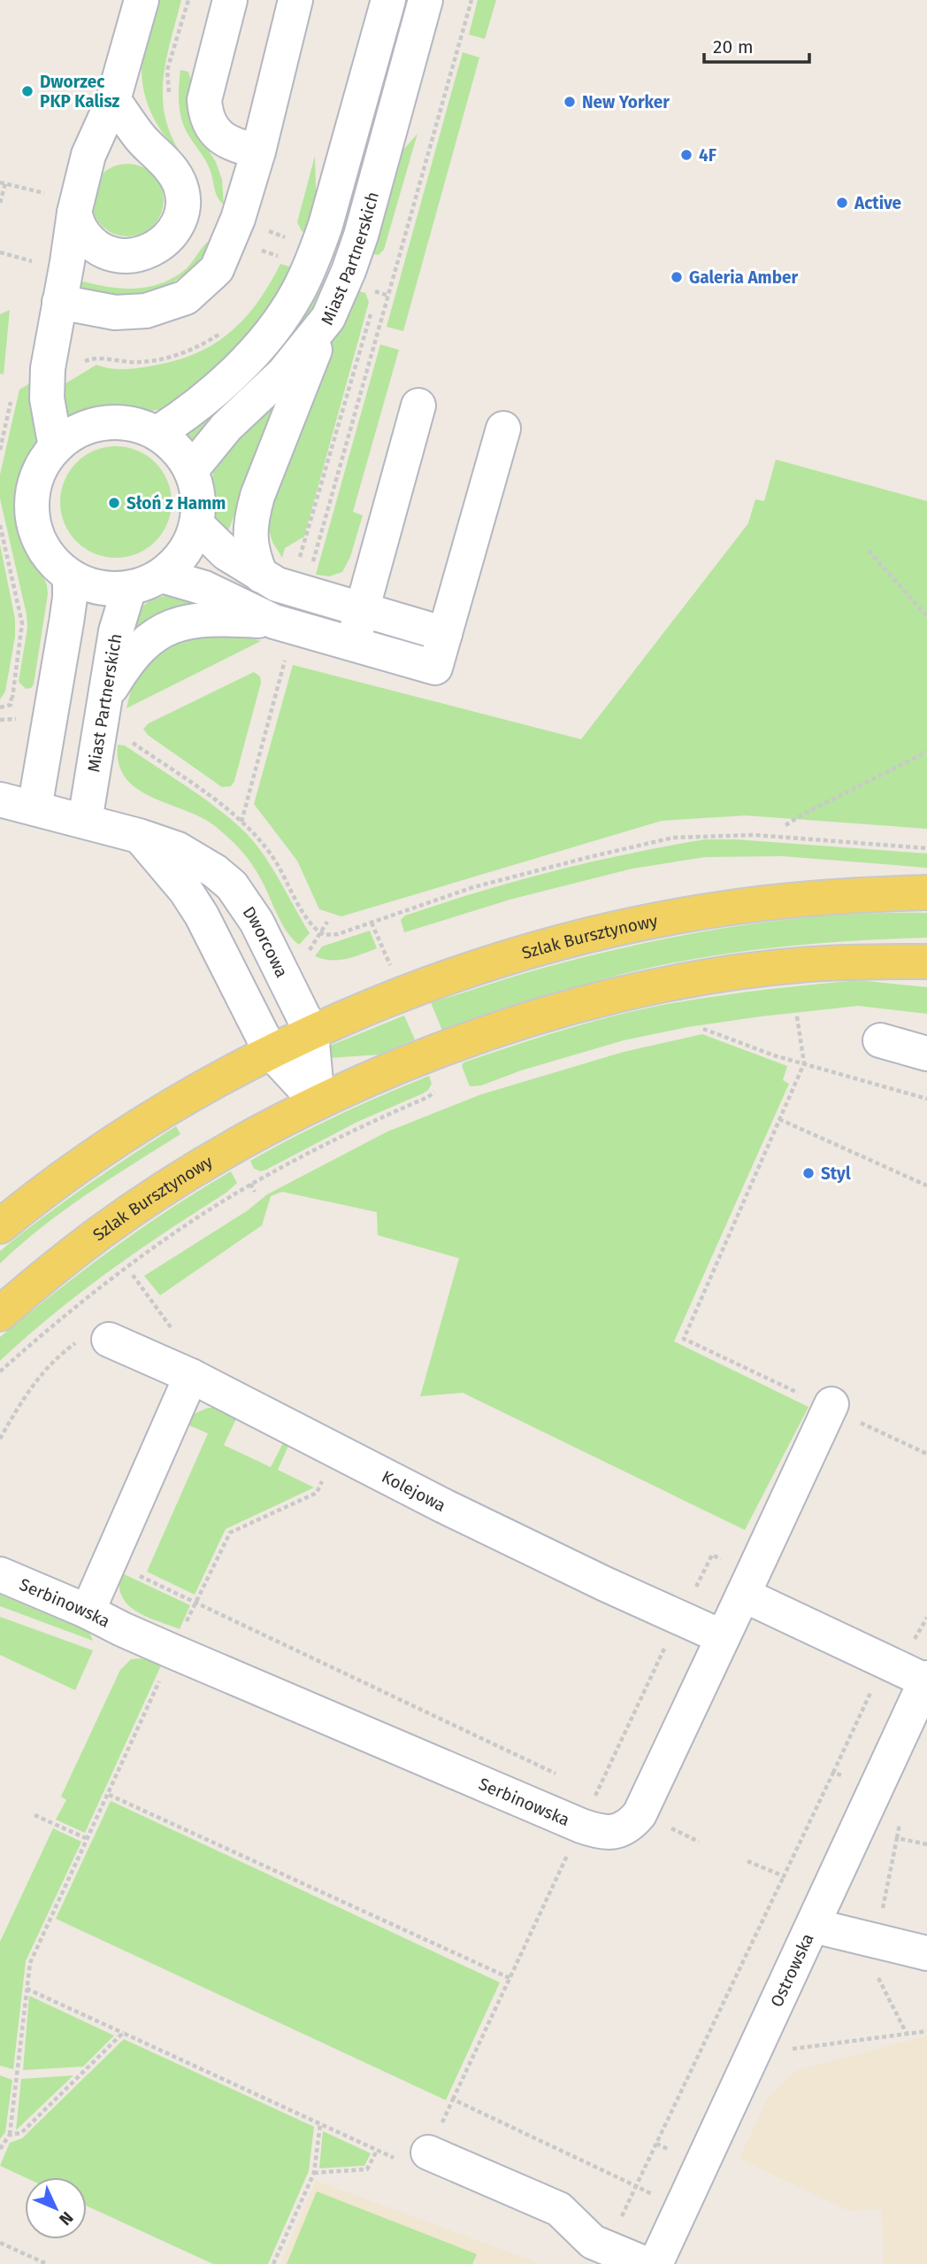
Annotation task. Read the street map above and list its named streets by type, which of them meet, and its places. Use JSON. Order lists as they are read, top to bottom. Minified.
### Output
{"streets":{"main road":["Szlak Bursztynowy"],"street":["Miast Partnerskich","Dworcowa","Kolejowa","Serbinowska","Ostrowska"]},"crossings":[["Miast Partnerskich","Dworcowa"],["Szlak Bursztynowy","Dworcowa"]],"places":["Dworzec PKP Kalisz","New Yorker","4F","Active","Galeria Amber","Słoń z Hamm","Styl"],"scale_bar":"20 m","north":"bottom right"}
